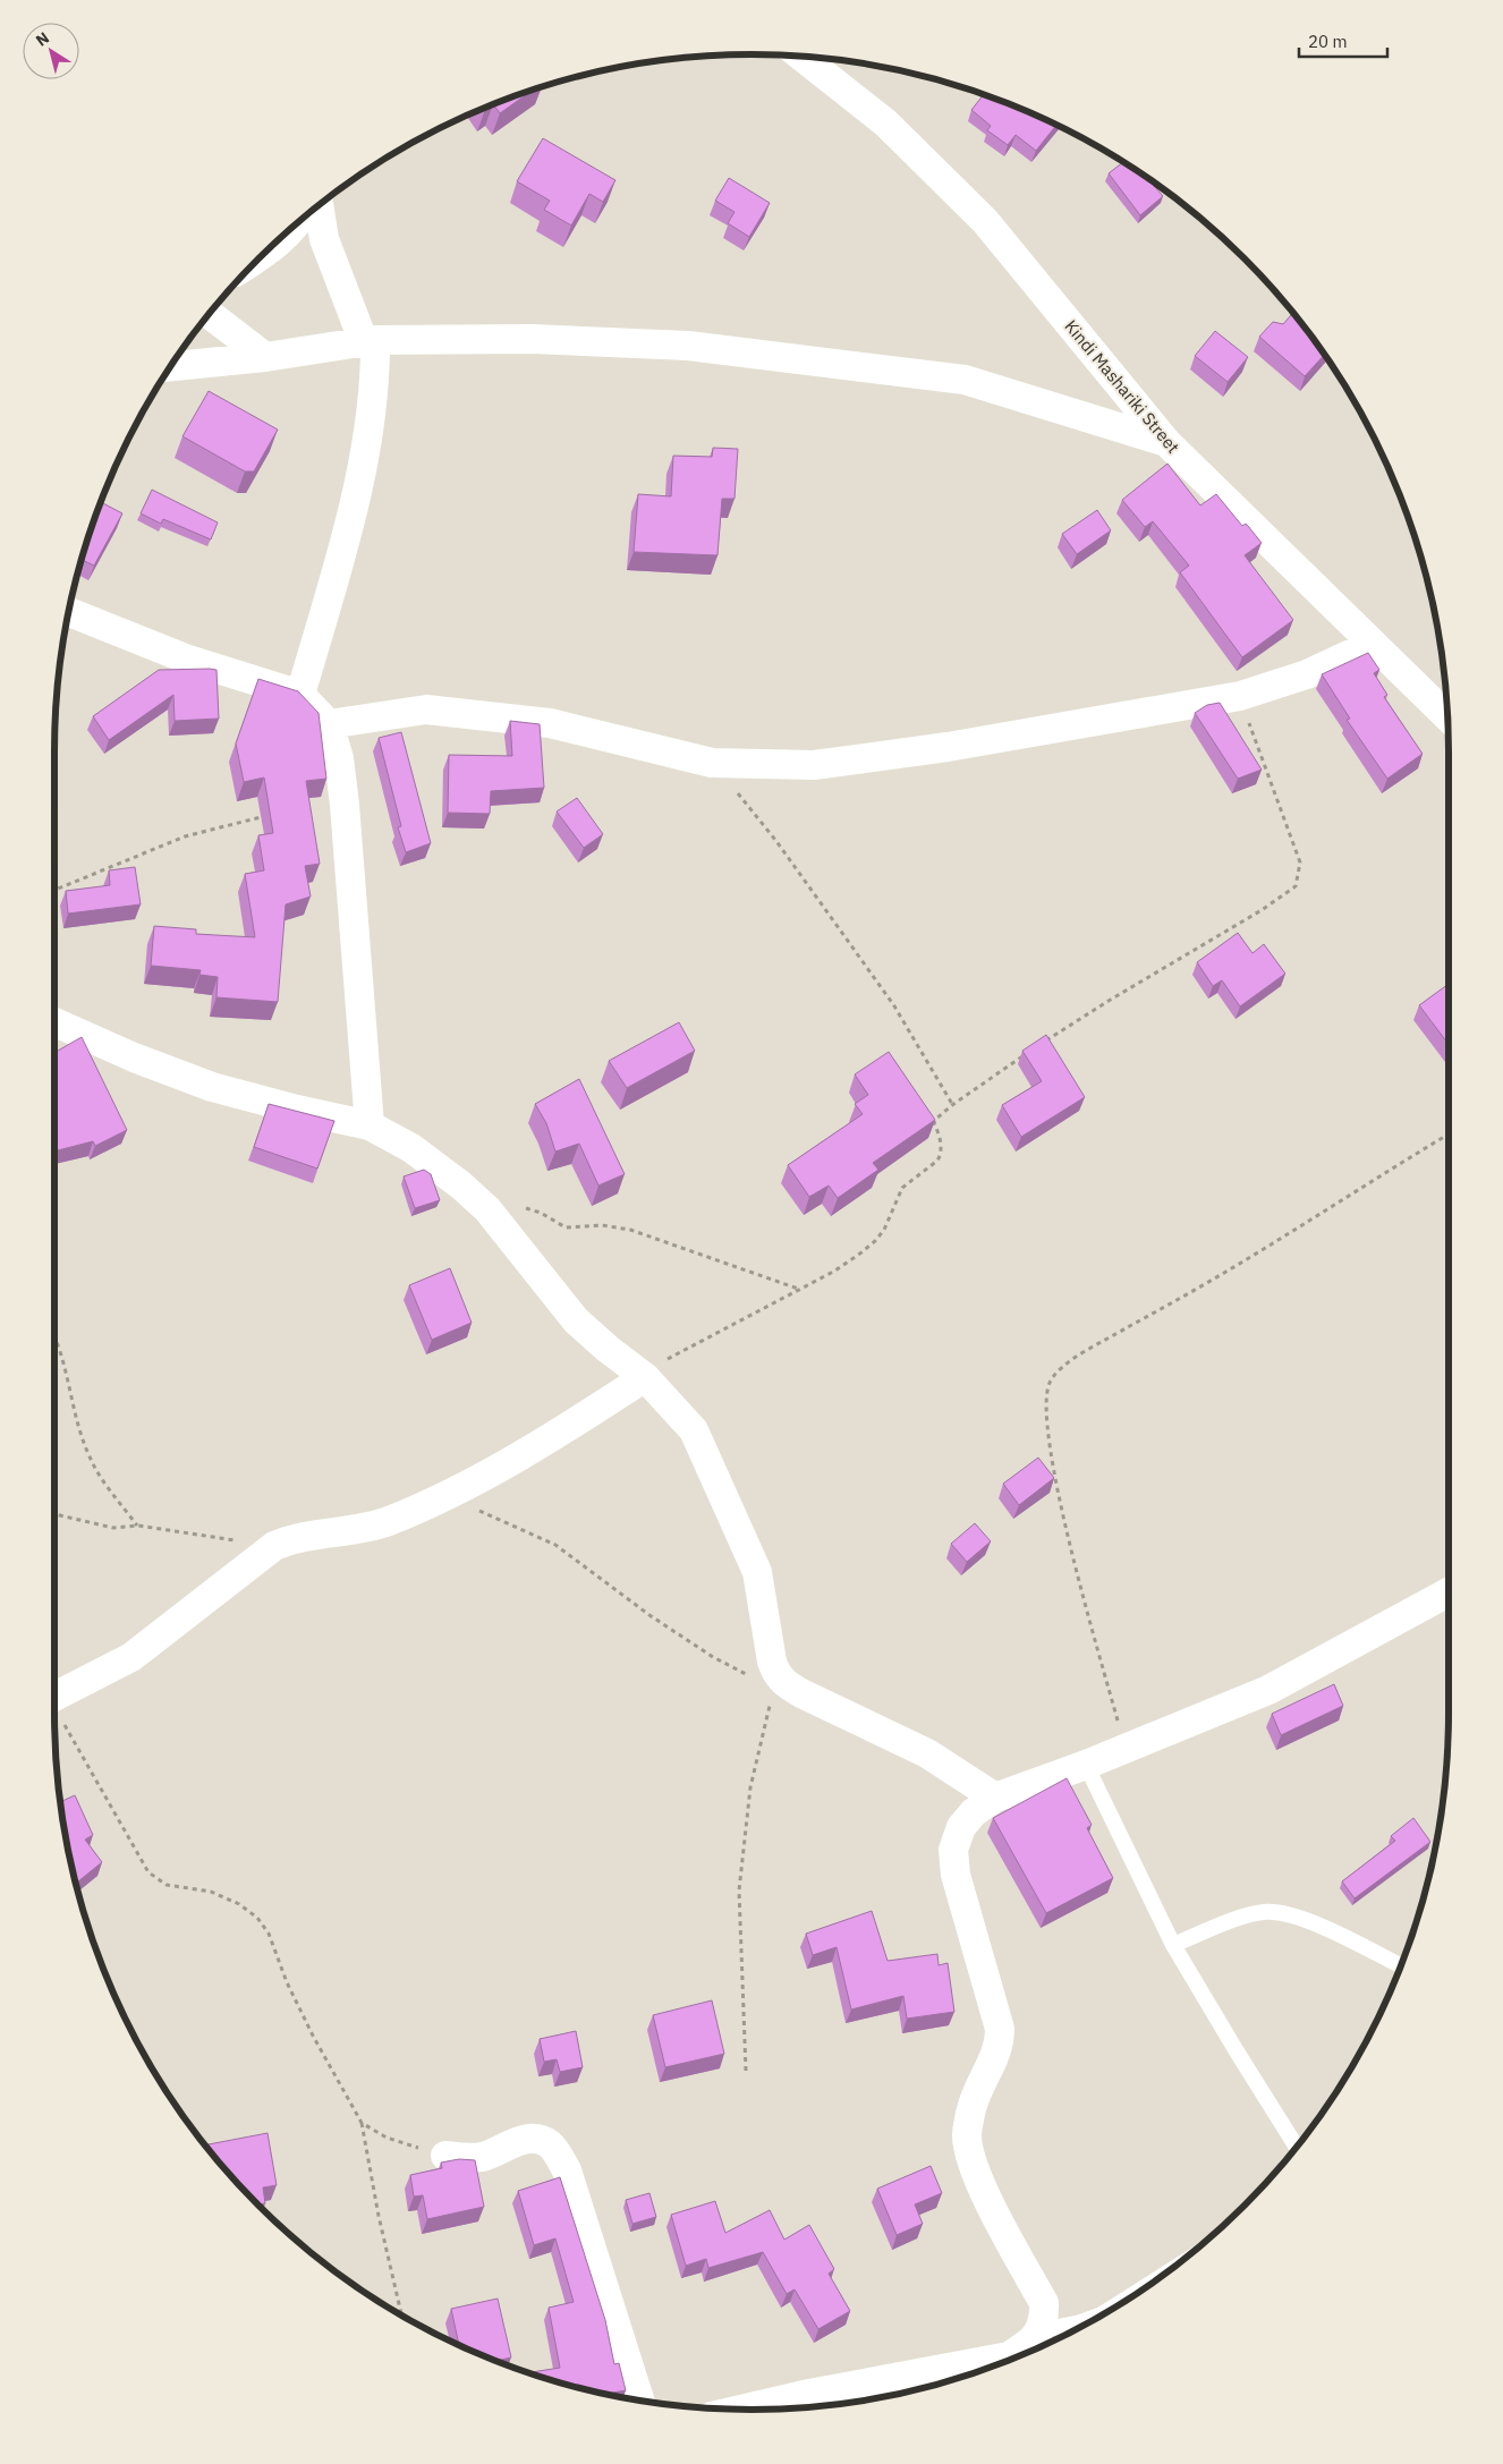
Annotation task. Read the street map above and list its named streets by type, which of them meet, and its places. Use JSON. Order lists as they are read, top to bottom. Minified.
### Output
{"streets":{"street":["Kindi Mashariki Street"]},"scale_bar":"20 m","north":"top left"}
